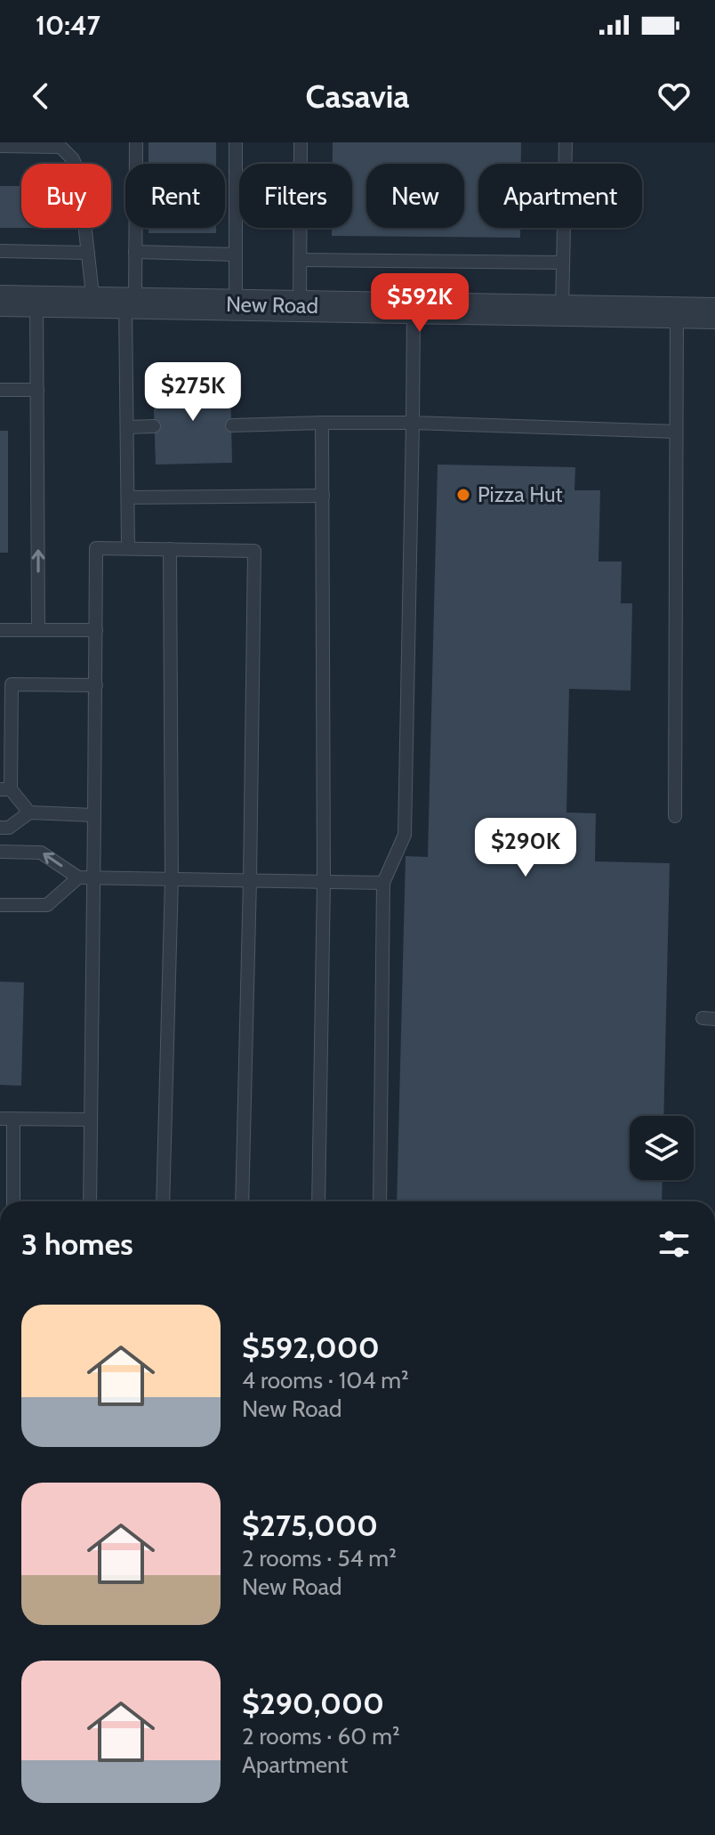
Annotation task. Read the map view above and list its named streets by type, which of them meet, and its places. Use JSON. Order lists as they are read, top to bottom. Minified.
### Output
{"streets":{"street":["New Road"]},"places":["Pizza Hut"],"page":{"status":"10:47","header":"Casavia","chip":["Buy","Rent","Filters","New","Apartment"],"price":["$592K","$275K","$290K"],"heading":"3 homes","list":[{"name":"$592,000","note":"4 rooms · 104 m² · New Road"},{"name":"$275,000","note":"2 rooms · 54 m² · New Road"},{"name":"$290,000","note":"2 rooms · 60 m² · Apartment"}]}}
